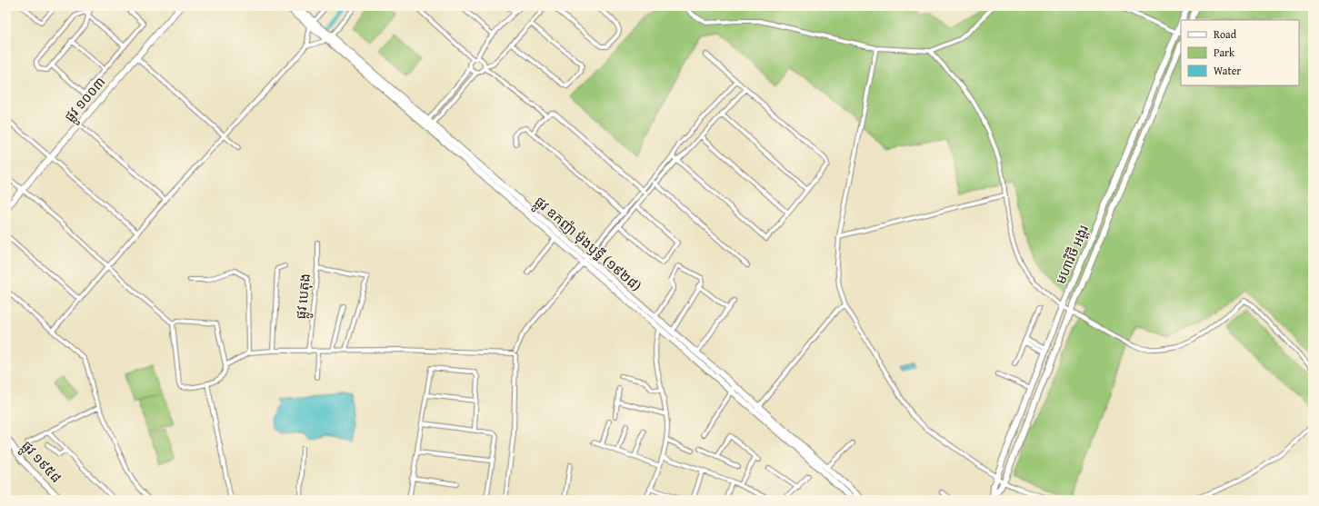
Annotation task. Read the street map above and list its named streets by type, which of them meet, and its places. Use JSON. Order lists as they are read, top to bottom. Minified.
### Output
{"streets":{"main road":["ផ្លូវ ១០០៣","ផ្លូវ ឧកញ៉ា ម៉ុងឫទ្ធី (១៩២៨)","មហាវិថី អង្គរ","ផ្លូវ ១៩៥៨"],"street":["ផ្លូវ បេតុង"]},"legend":["Road","Park","Water"]}
